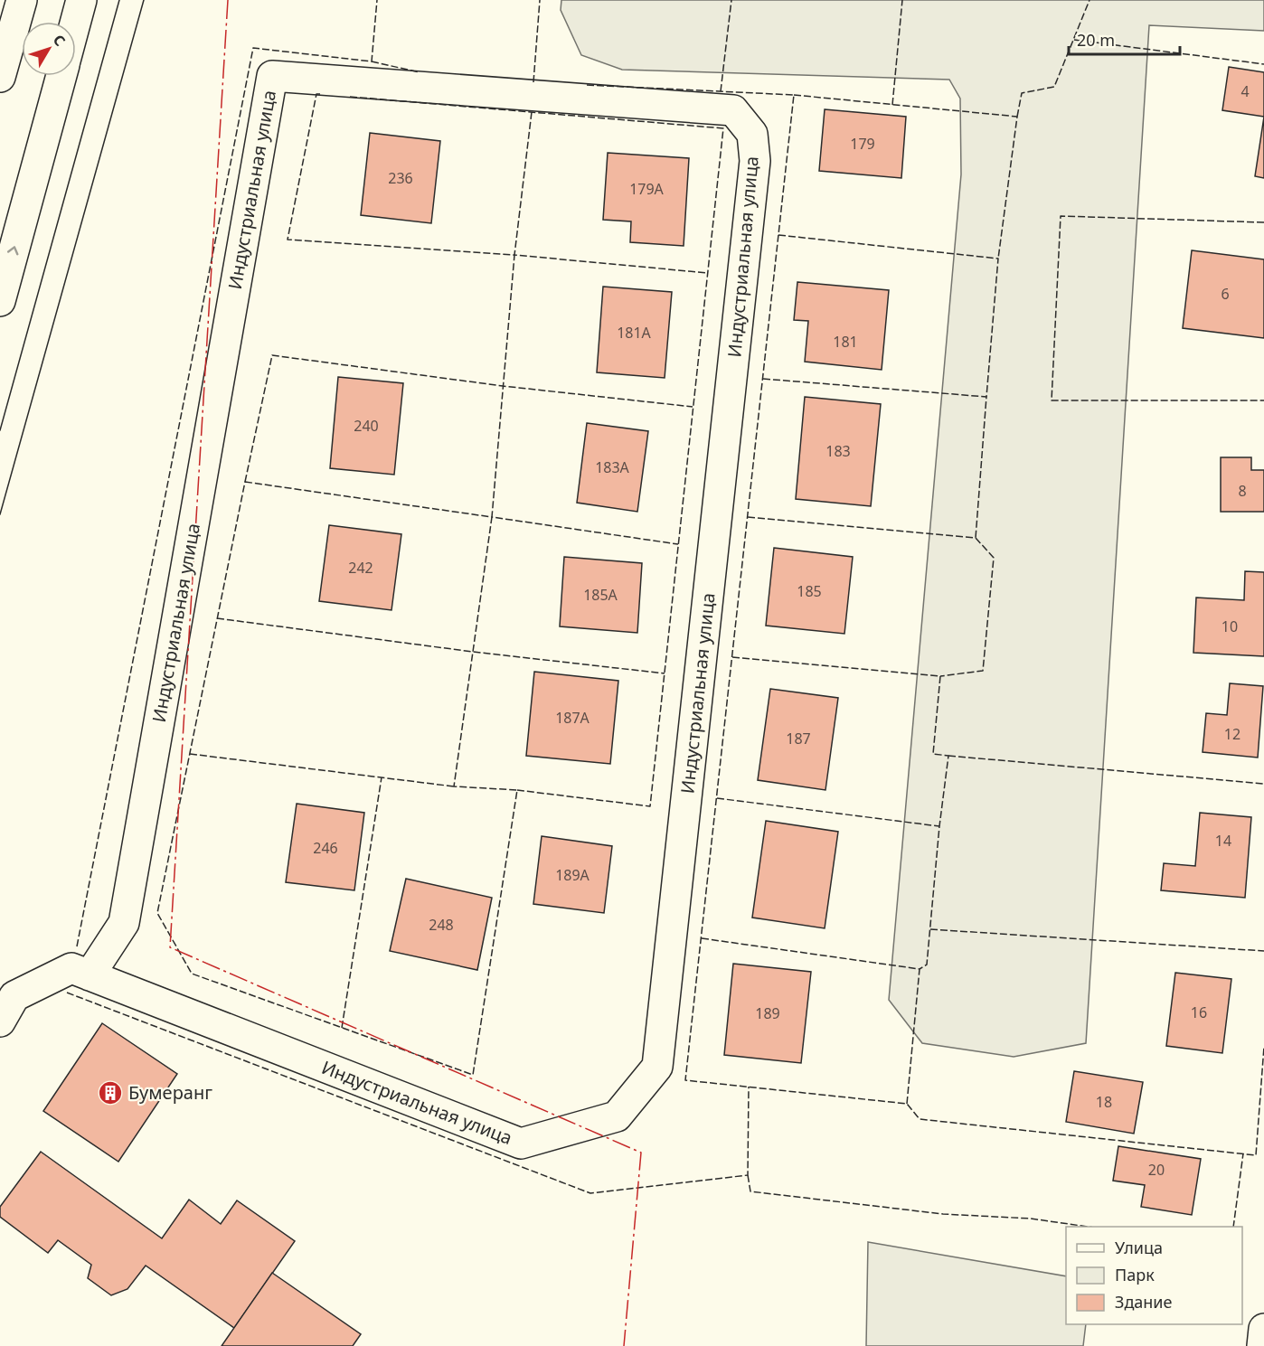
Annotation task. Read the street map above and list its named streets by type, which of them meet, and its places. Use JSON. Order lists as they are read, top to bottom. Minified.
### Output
{"streets":{"street":["Индустриальная улица"]},"places":{"building":["Бумеранг"]},"house_numbers":["4","179","236","179А","6","181А","181","240","183","183А","8","242","185","185А","10","187А","12","187","14","246","189А","248","16","189","18","20"],"legend":["Улица","Парк","Здание"],"scale_bar":"20 m","north":"top right"}
